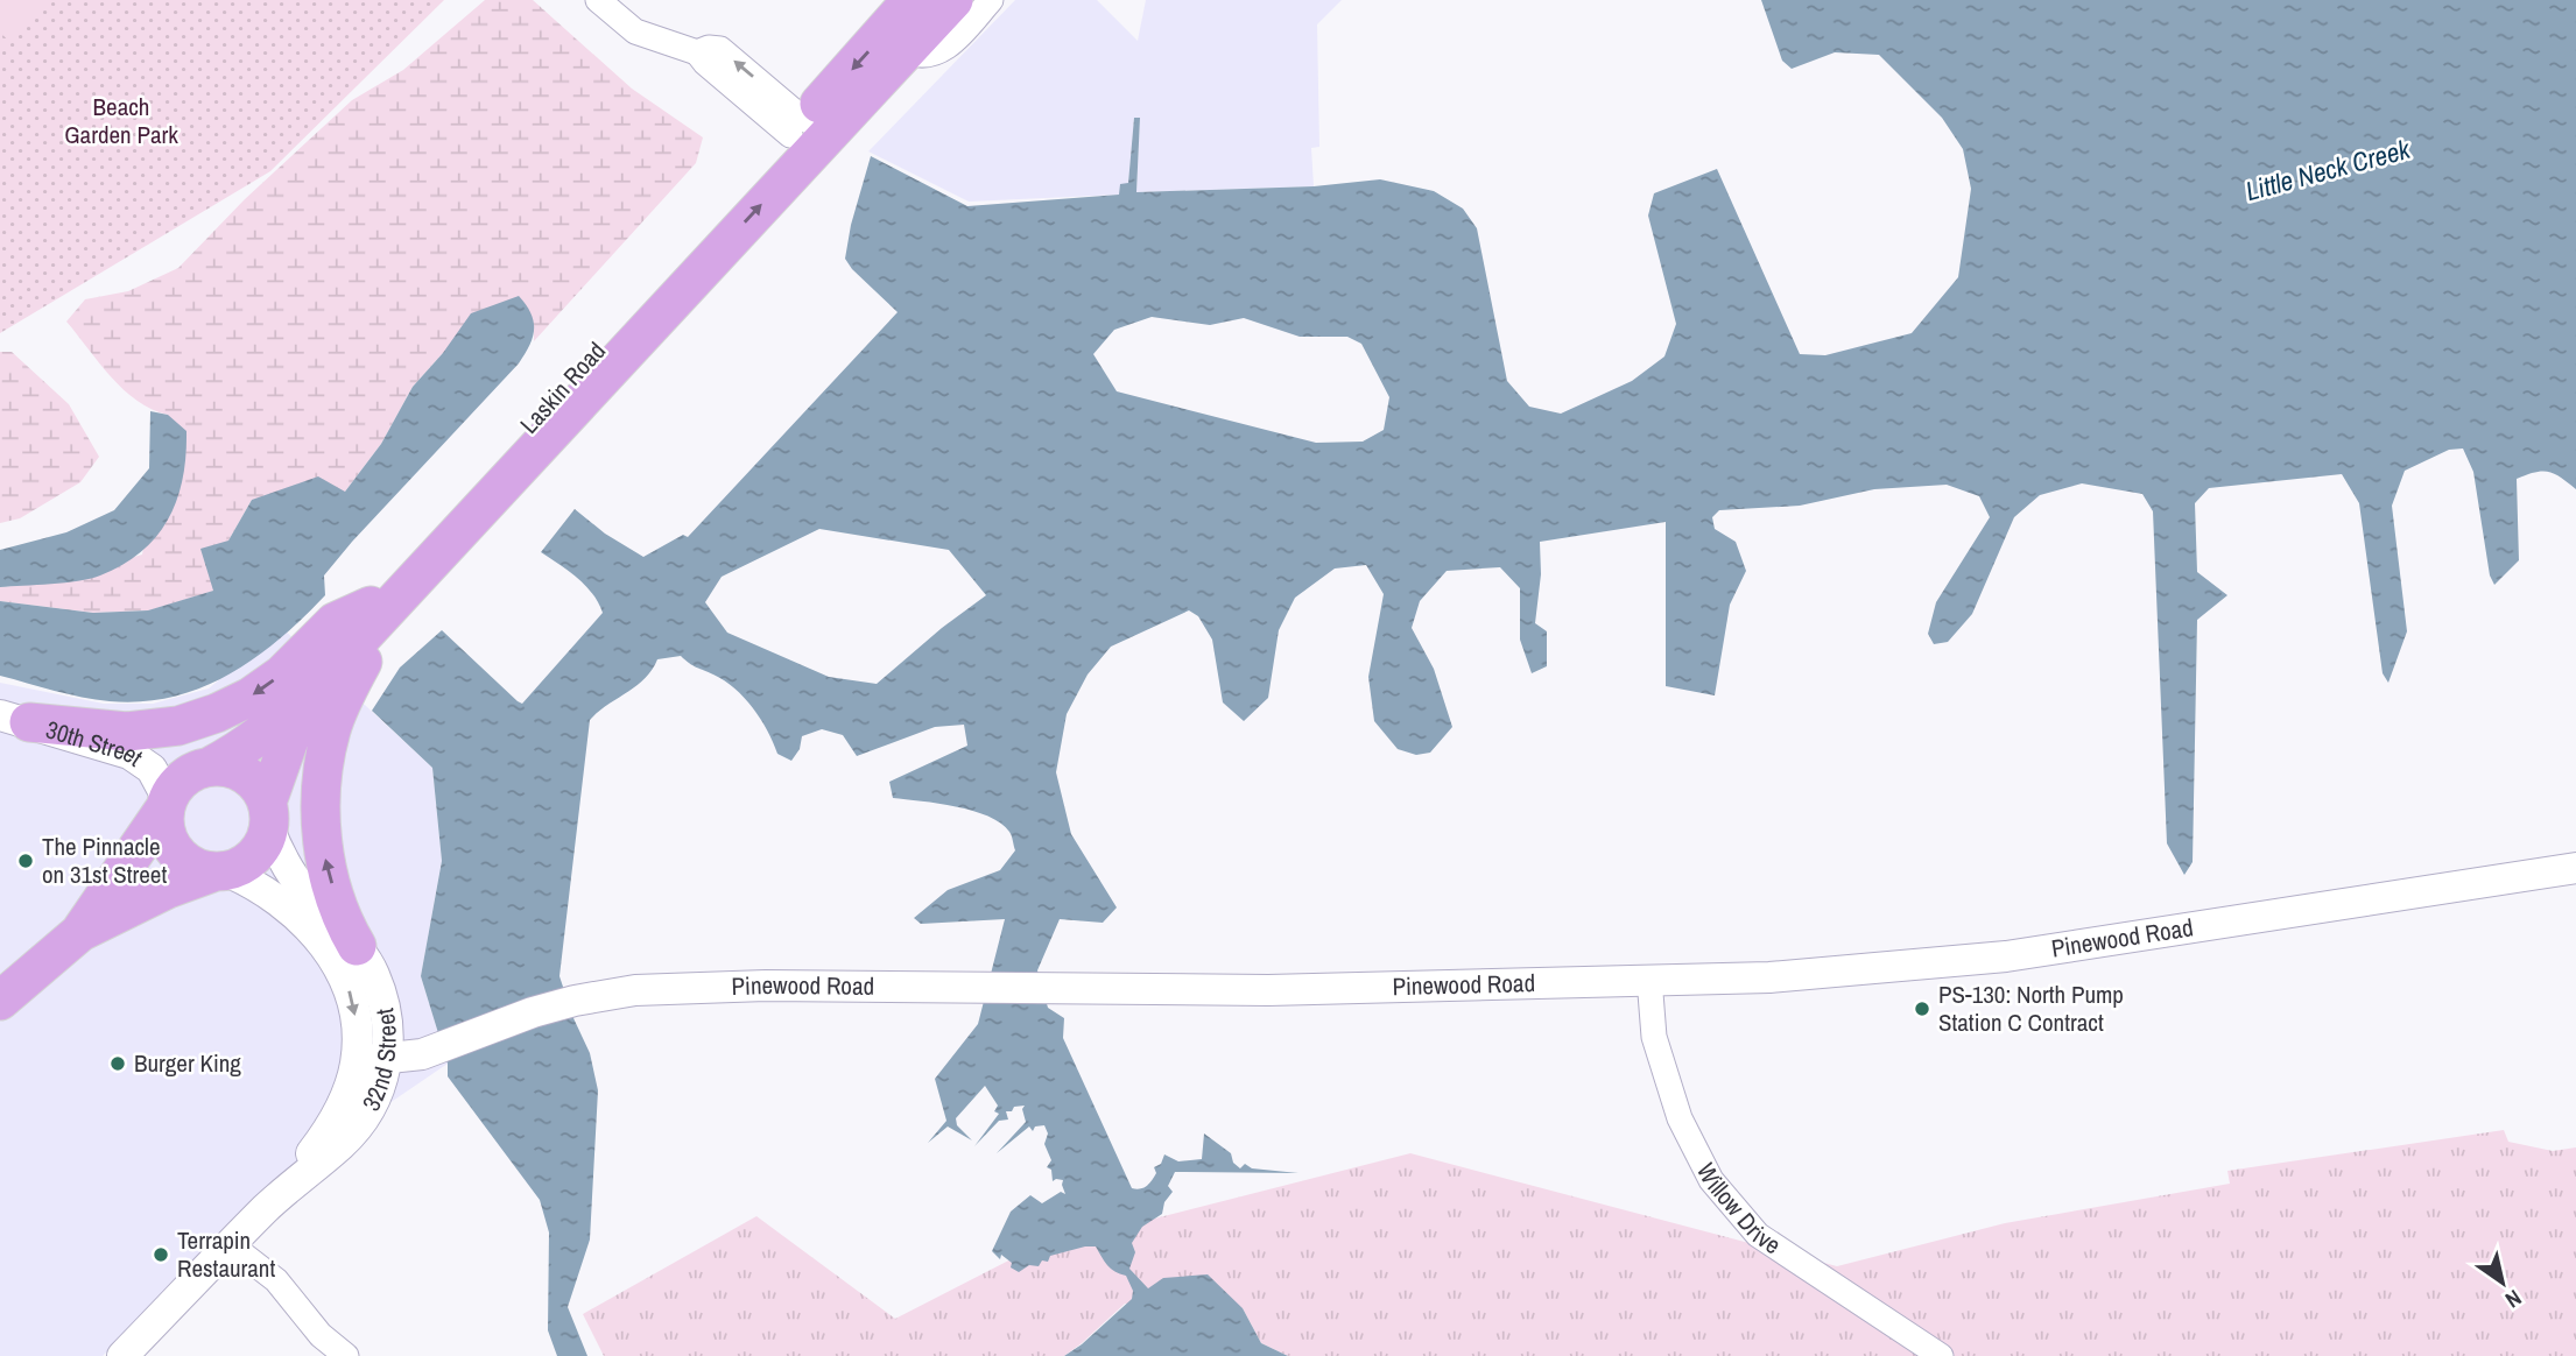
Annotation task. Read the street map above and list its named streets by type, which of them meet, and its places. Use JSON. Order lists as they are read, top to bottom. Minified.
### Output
{"streets":{"main road":["Laskin Road"],"street":["30th Street","Pinewood Road","32nd Street","Willow Drive"]},"crossings":[["Laskin Road","30th Street"],["Laskin Road","32nd Street"],["30th Street","32nd Street"],["Pinewood Road","32nd Street"],["Pinewood Road","Willow Drive"]],"water":["Little Neck Creek"],"parks":["Beach Garden Park"],"places":["The Pinnacle on 31st Street","PS-130: North Pump Station C Contract","Burger King","Terrapin Restaurant"],"north":"bottom right"}
